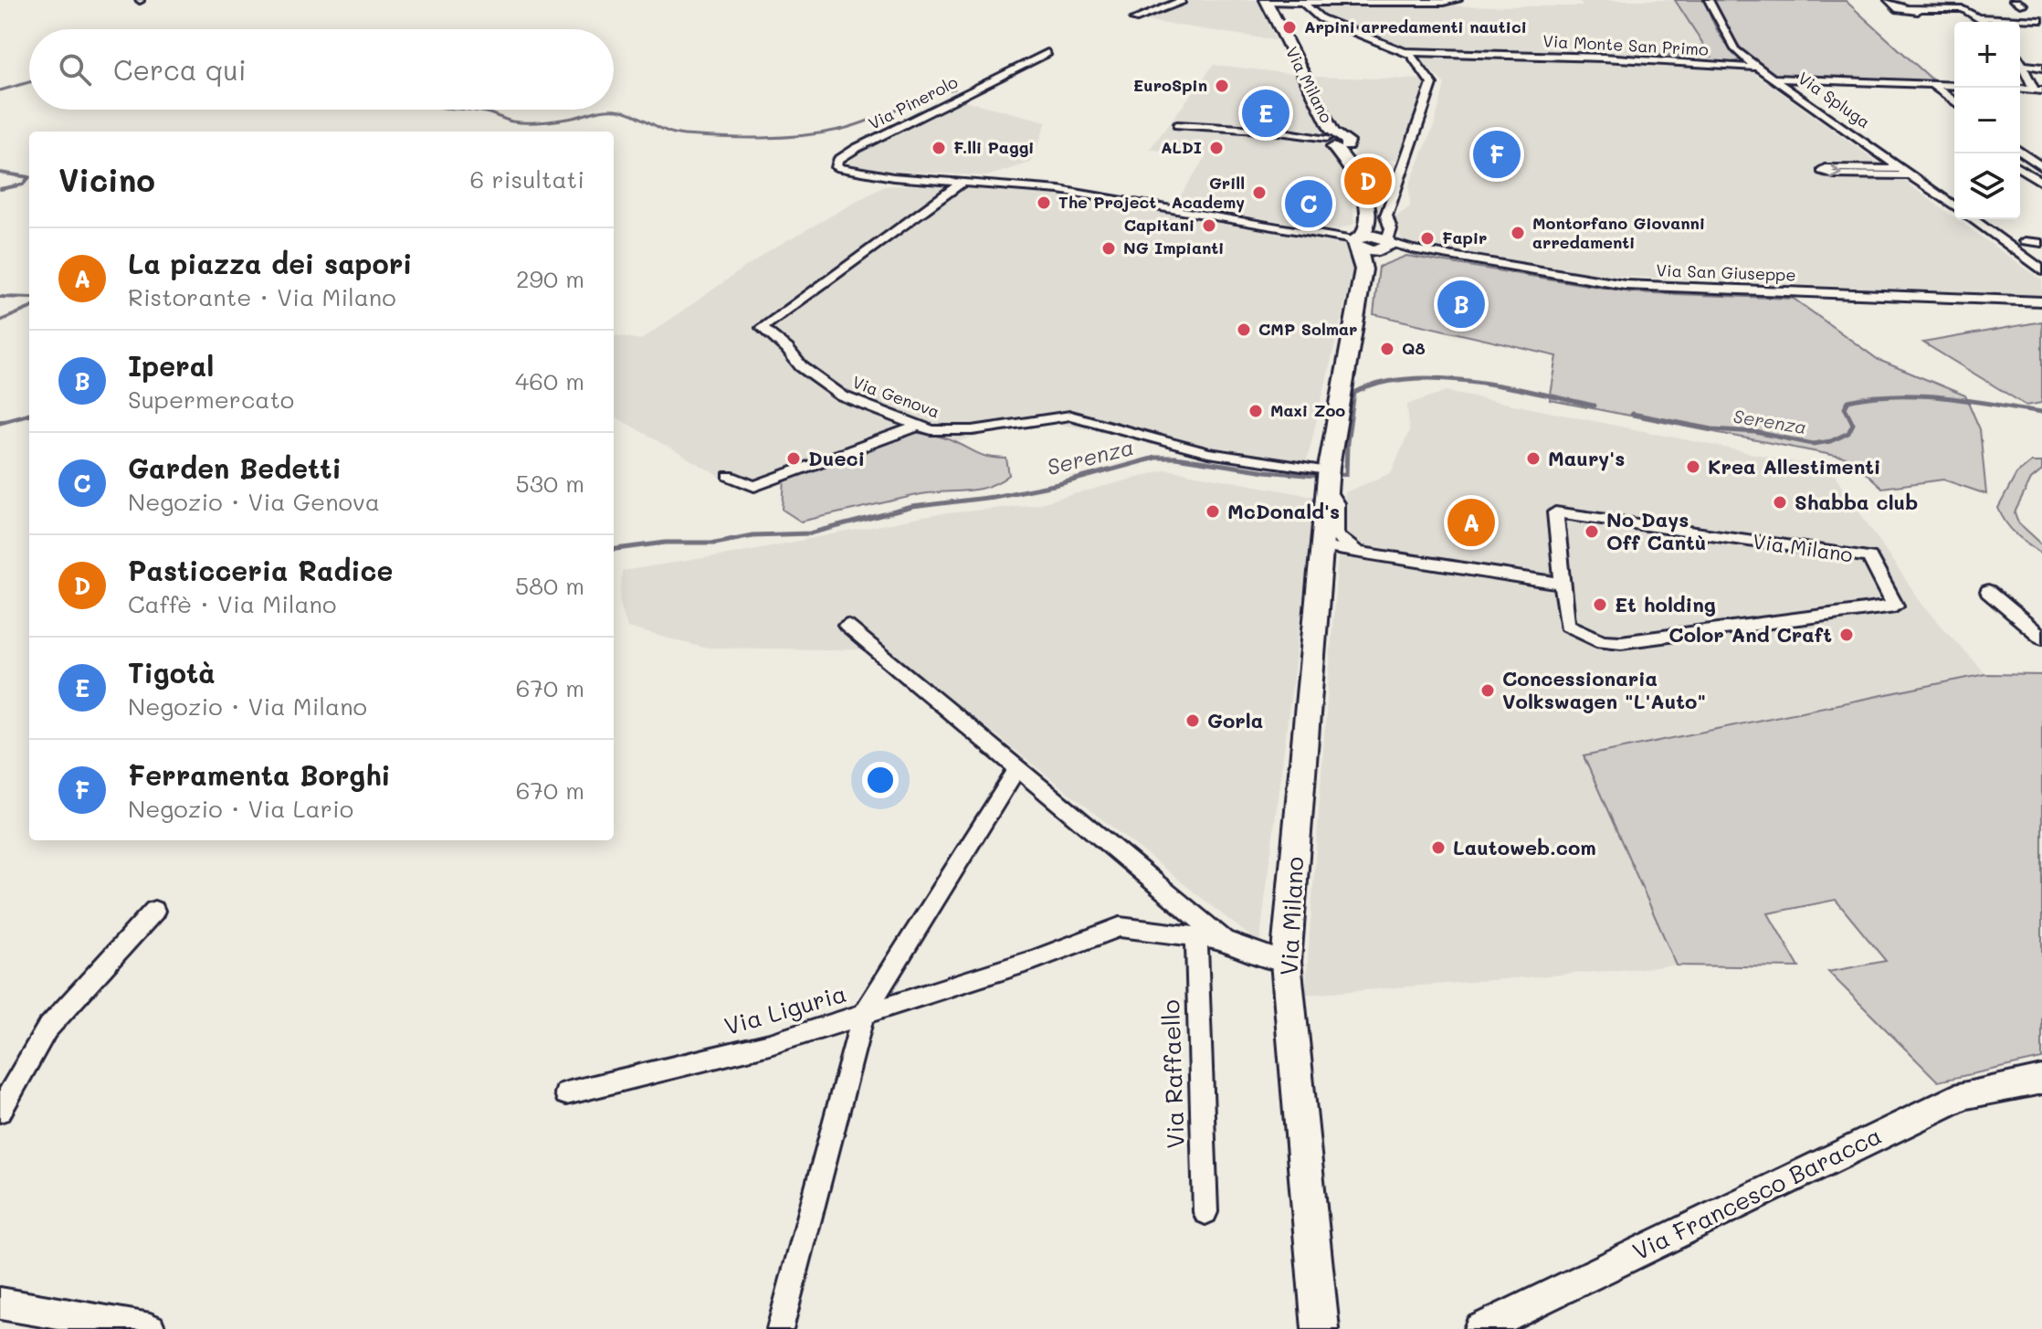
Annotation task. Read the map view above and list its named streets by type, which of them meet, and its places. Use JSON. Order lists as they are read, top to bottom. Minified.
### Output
{"streets":{"main road":["Via Milano"],"street":["Via Monte San Primo","Via Spluga","Via Pinerolo","Via San Giuseppe","Via Genova","Via Liguria","Via Raffaello","Via Francesco Baracca"]},"crossings":[["Via Monte San Primo","Via Spluga"],["Via Milano","Via San Giuseppe"],["Via Milano","Via Genova"],["Via Pinerolo","Via Genova"]],"water":["Serenza"],"places":["Arpini arredamenti nautici","EuroSpin","F.lli Paggi","ALDI","Grill Academy","The Project","Capitani","Montorfano Giovanni arredamenti","Fapir","NG Impianti","CMP Solmar","Q8","Maxi Zoo","Dueci","Maury's","Krea Allestimenti","Shabba club","McDonald's","No Days Off Cantù","Et holding","Color And Craft","Concessionaria Volkswagen \"L'Auto\"","Gorla","Lautoweb.com"],"page":{"map_buttons":["+","−"],"search":"Cerca qui","pins":["E","F","D","C","B","A"],"heading":["Vicino","6 risultati"],"list":[{"mark":"A","name":"La piazza dei sapori","note":"Ristorante · Via Milano","value":"290 m"},{"mark":"B","name":"Iperal","note":"Supermercato","value":"460 m"},{"mark":"C","name":"Garden Bedetti","note":"Negozio · Via Genova","value":"530 m"},{"mark":"D","name":"Pasticceria Radice","note":"Caffè · Via Milano","value":"580 m"},{"mark":"E","name":"Tigotà","note":"Negozio · Via Milano","value":"670 m"},{"mark":"F","name":"Ferramenta Borghi","note":"Negozio · Via Lario","value":"670 m"}]}}
